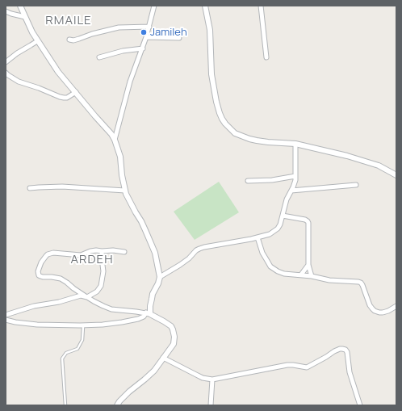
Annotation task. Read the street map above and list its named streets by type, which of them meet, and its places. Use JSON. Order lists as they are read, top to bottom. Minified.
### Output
{"districts":["RMAILE","ARDEH"],"places":["Jamileh"]}
